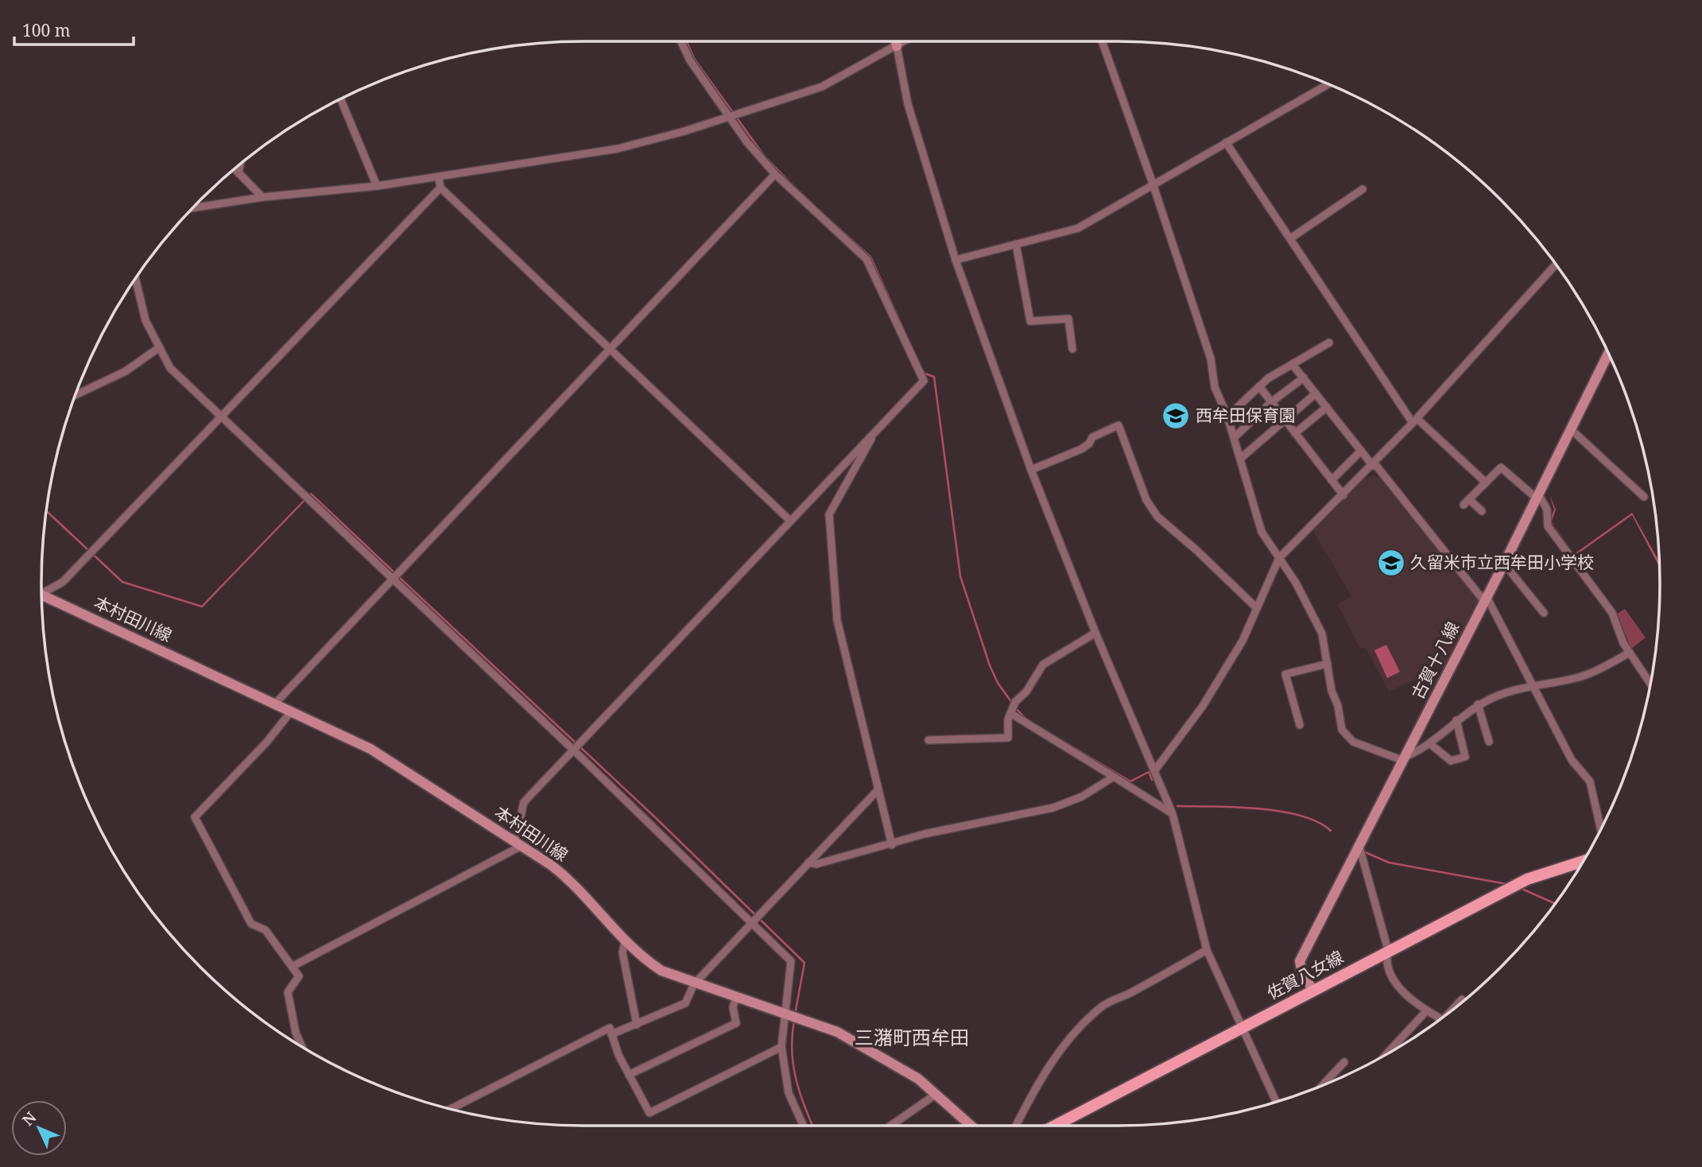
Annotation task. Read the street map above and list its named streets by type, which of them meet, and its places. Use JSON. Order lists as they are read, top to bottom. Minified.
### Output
{"streets":{"main road":["本村田川線","古賀十八線","佐賀八女線"]},"crossings":[["古賀十八線","佐賀八女線"]],"districts":["三潴町西牟田"],"places":{"school or university":["西牟田保育園","久留米市立西牟田小学校"]},"scale_bar":"100 m","north":"top left"}
